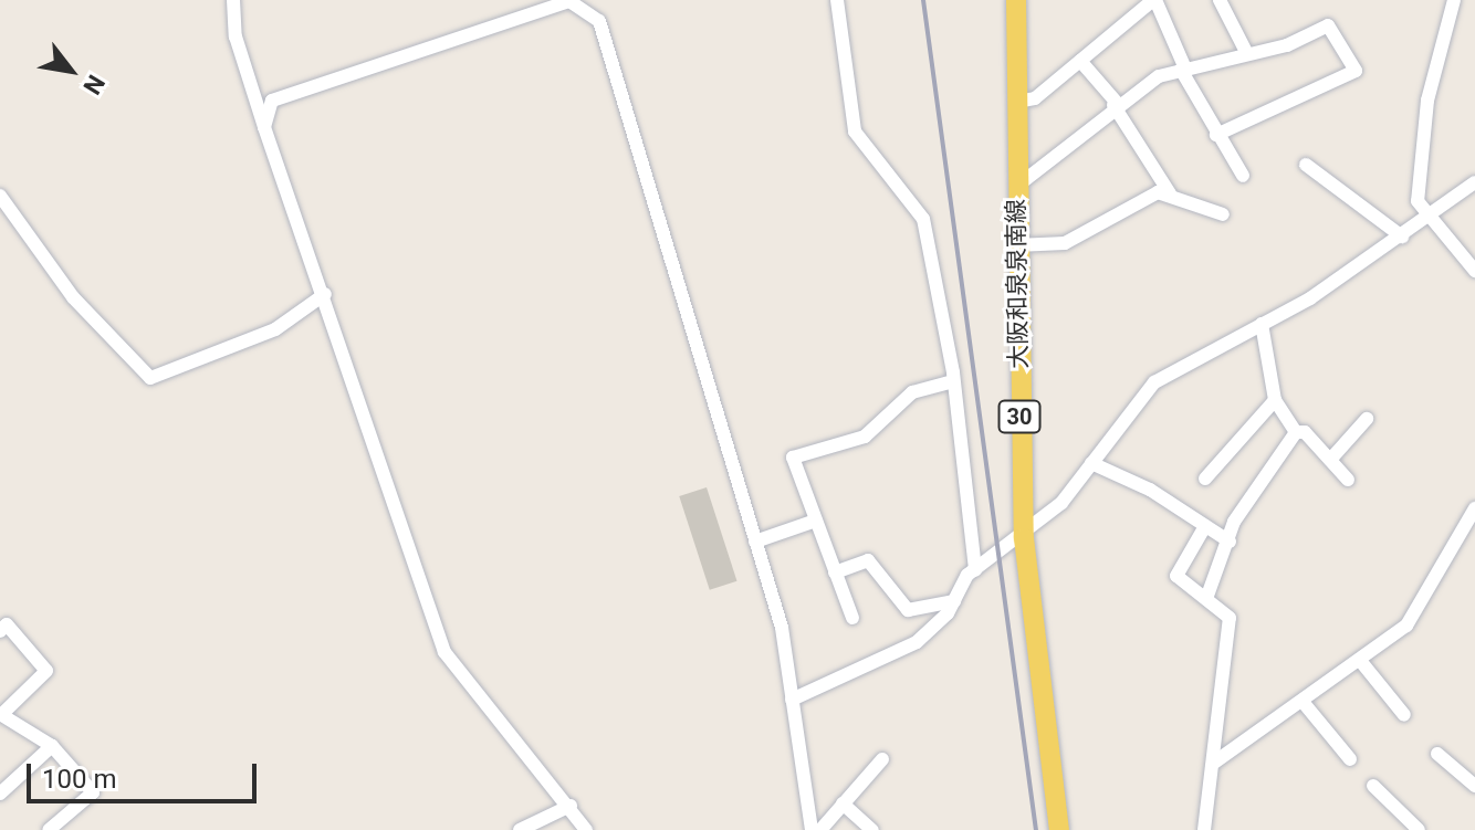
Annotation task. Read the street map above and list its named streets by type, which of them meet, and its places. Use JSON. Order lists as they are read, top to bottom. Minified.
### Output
{"streets":{"main road":["大阪和泉泉南線","30"]},"scale_bar":"100 m","north":"bottom right"}
